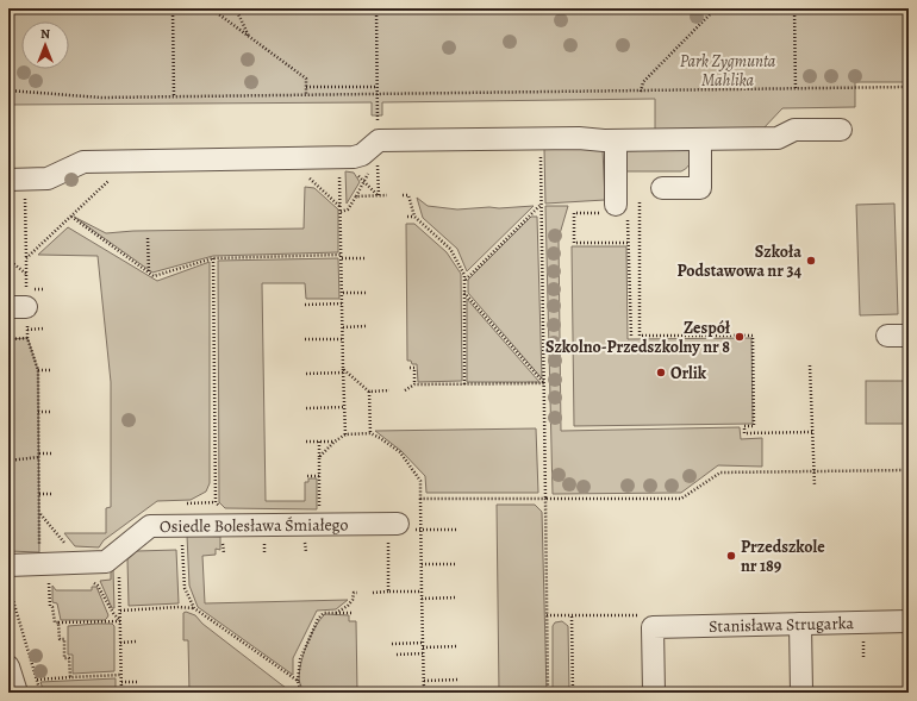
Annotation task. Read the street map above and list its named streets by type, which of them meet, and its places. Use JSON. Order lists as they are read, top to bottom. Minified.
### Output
{"streets":{"street":["Osiedle Bolesława Śmiałego","Stanisława Strugarka"]},"parks":["Park Zygmunta Mahlika"],"places":["Szkoła Podstawowa nr 34","Zespół Szkolno-Przedszkolny nr 8","Orlik","Przedszkole nr 189"],"north":"top"}
